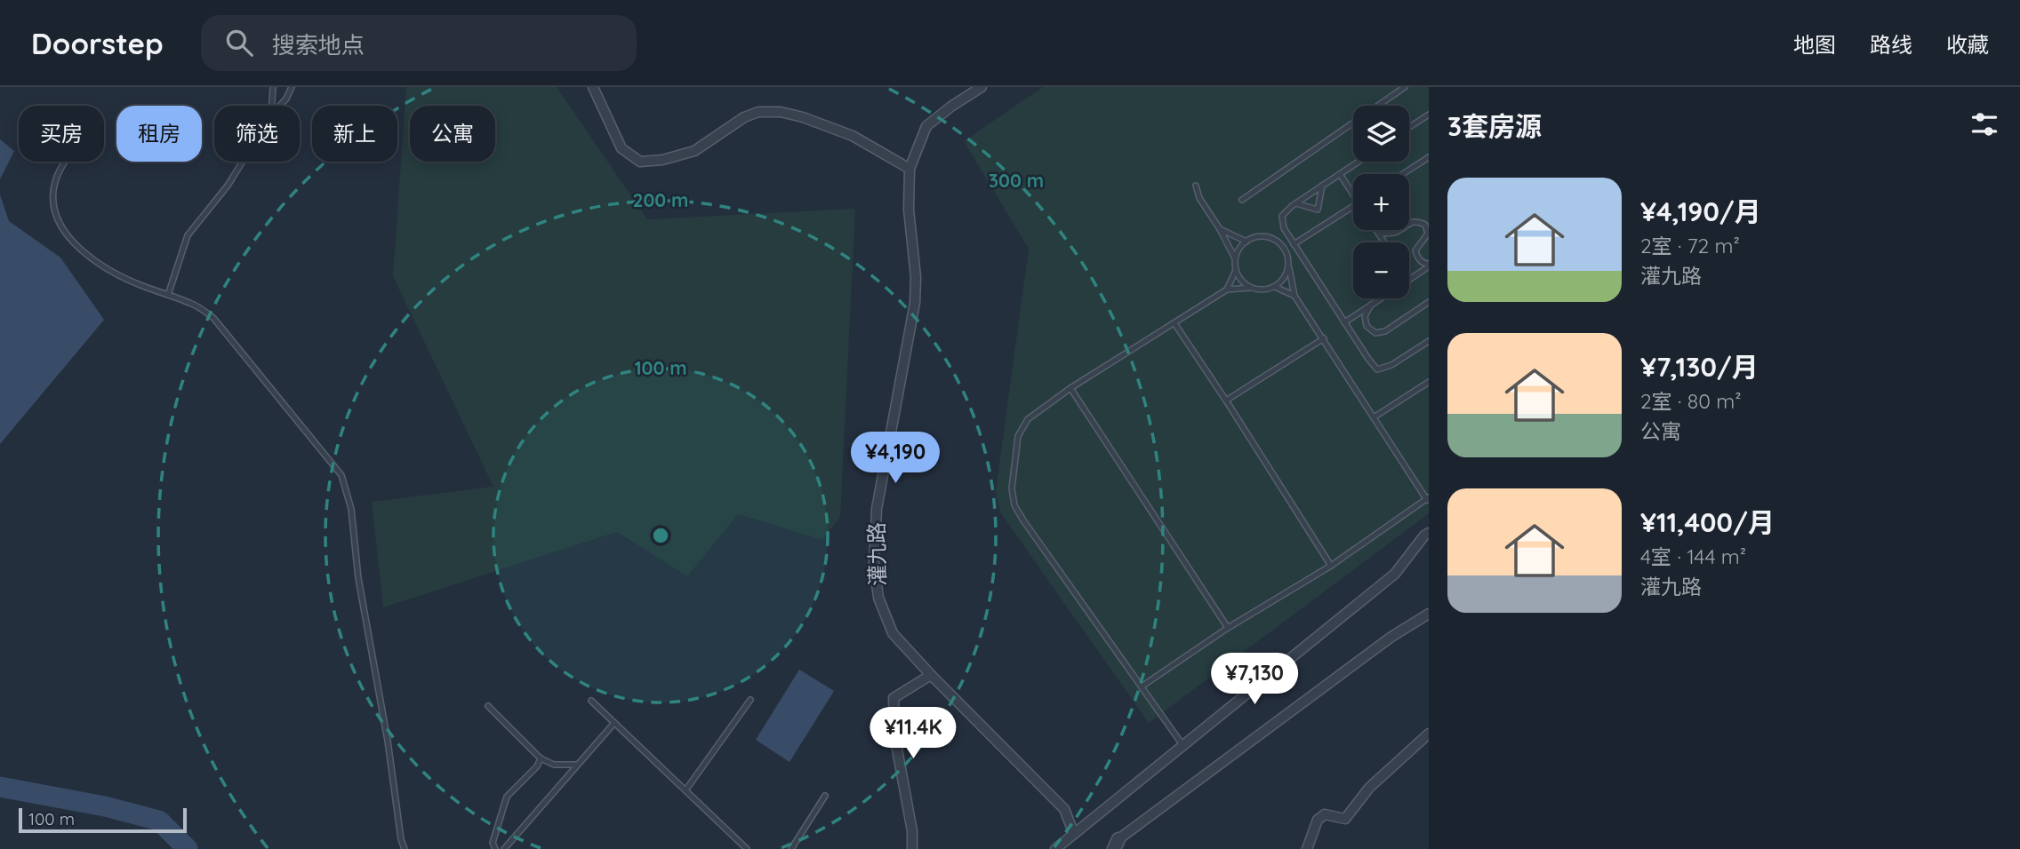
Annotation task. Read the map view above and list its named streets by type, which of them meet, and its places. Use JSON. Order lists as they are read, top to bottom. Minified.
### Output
{"streets":{"street":["灌九路"]},"scale_bar":"100 m","page":{"header":"Doorstep","search":"搜索地点","nav":["地图","路线","收藏"],"heading":"3套房源","map_buttons":["+","−"],"chip":["买房","租房","筛选","新上","公寓"],"list":[{"name":"¥4,190/月","note":"2室 · 72 m² · 灌九路"},{"name":"¥7,130/月","note":"2室 · 80 m² · 公寓"},{"name":"¥11,400/月","note":"4室 · 144 m² · 灌九路"}],"price":["¥4,190","¥7,130","¥11.4K"],"scale":"100 m"},"rings":["300 m","200 m","100 m"]}
